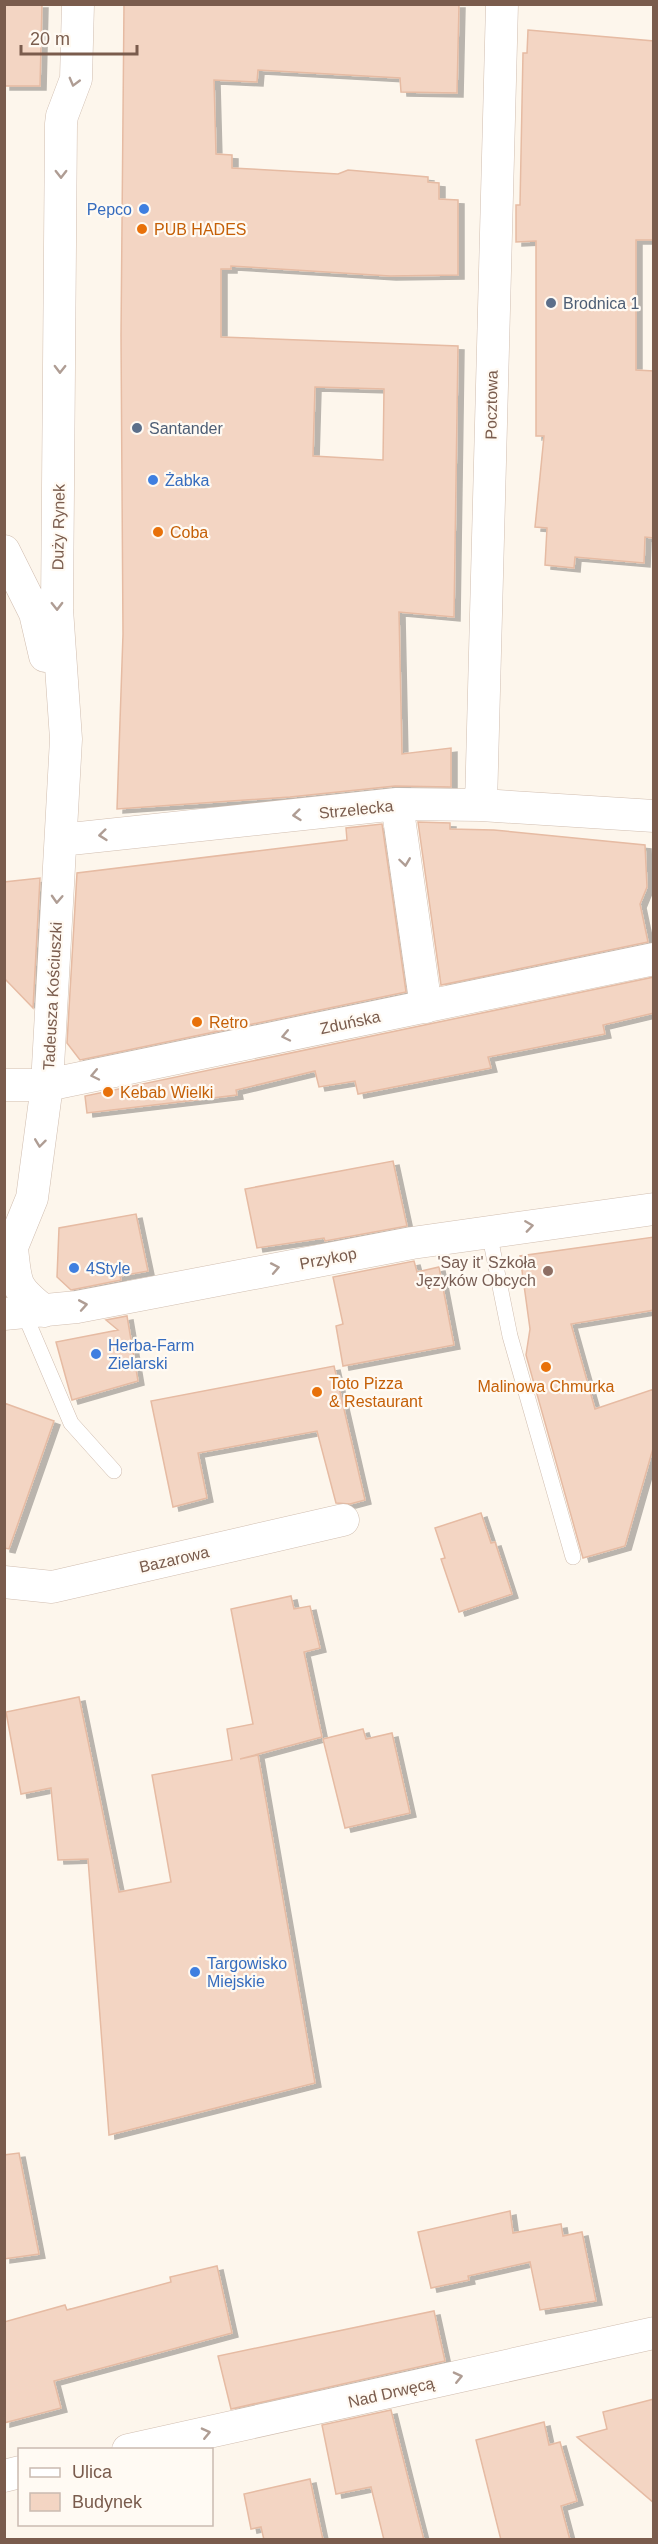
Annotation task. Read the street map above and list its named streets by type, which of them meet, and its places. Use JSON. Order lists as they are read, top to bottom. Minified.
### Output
{"streets":{"street":["Pocztowa","Duży Rynek","Strzelecka","Tadeusza Kościuszki","Zduńska","Przykop","Bazarowa","Nad Drwęcą"]},"crossings":[["Pocztowa","Strzelecka"],["Duży Rynek","Tadeusza Kościuszki"],["Strzelecka","Tadeusza Kościuszki"],["Tadeusza Kościuszki","Zduńska"],["Tadeusza Kościuszki","Przykop"]],"one_way":["Duży Rynek","Strzelecka","Tadeusza Kościuszki","Zduńska","Przykop","Nad Drwęcą"],"places":["Pepco","PUB HADES","Brodnica 1","Santander","Żabka","Coba","Retro","Kebab Wielki","4Style","'Say it' Szkoła Języków Obcych","Herba-Farm Zielarski","Malinowa Chmurka","Toto Pizza & Restaurant","Targowisko Miejskie"],"legend":["Ulica","Budynek"],"scale_bar":"20 m"}
